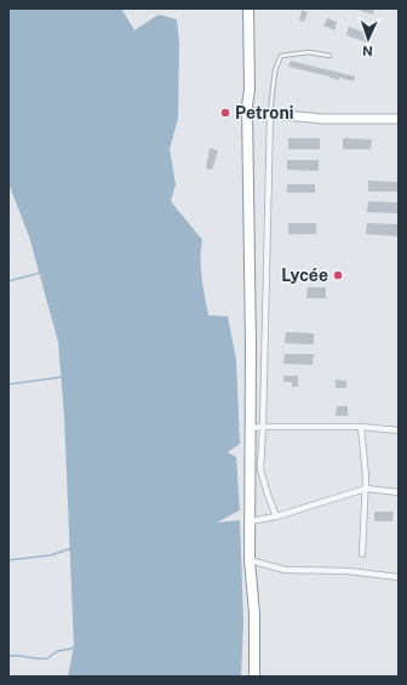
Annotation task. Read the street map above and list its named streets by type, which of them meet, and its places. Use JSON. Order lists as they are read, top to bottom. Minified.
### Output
{"places":["Petroni","Lycée"],"north":"bottom"}
